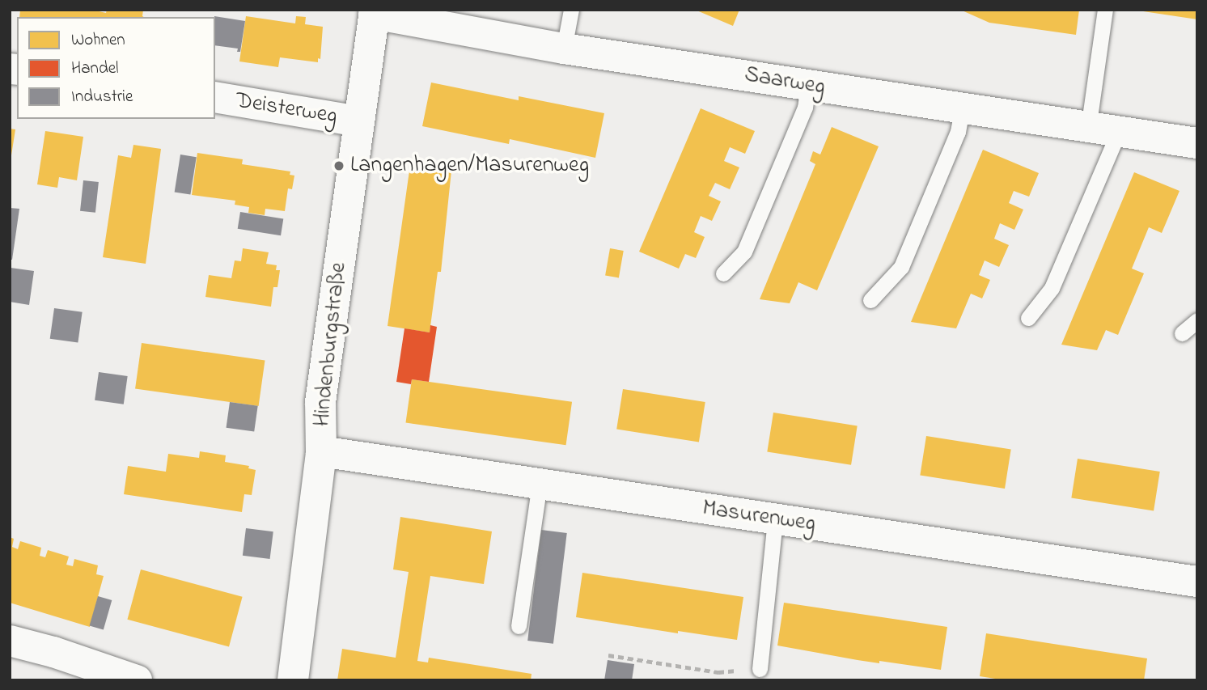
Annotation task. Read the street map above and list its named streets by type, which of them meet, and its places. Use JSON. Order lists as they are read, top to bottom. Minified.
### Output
{"streets":{"street":["Saarweg","Deisterweg","Hindenburgstraße","Masurenweg"]},"crossings":[["Saarweg","Hindenburgstraße"],["Deisterweg","Hindenburgstraße"],["Hindenburgstraße","Masurenweg"]],"places":["Langenhagen/Masurenweg"],"legend":["Wohnen","Handel","Industrie"]}
